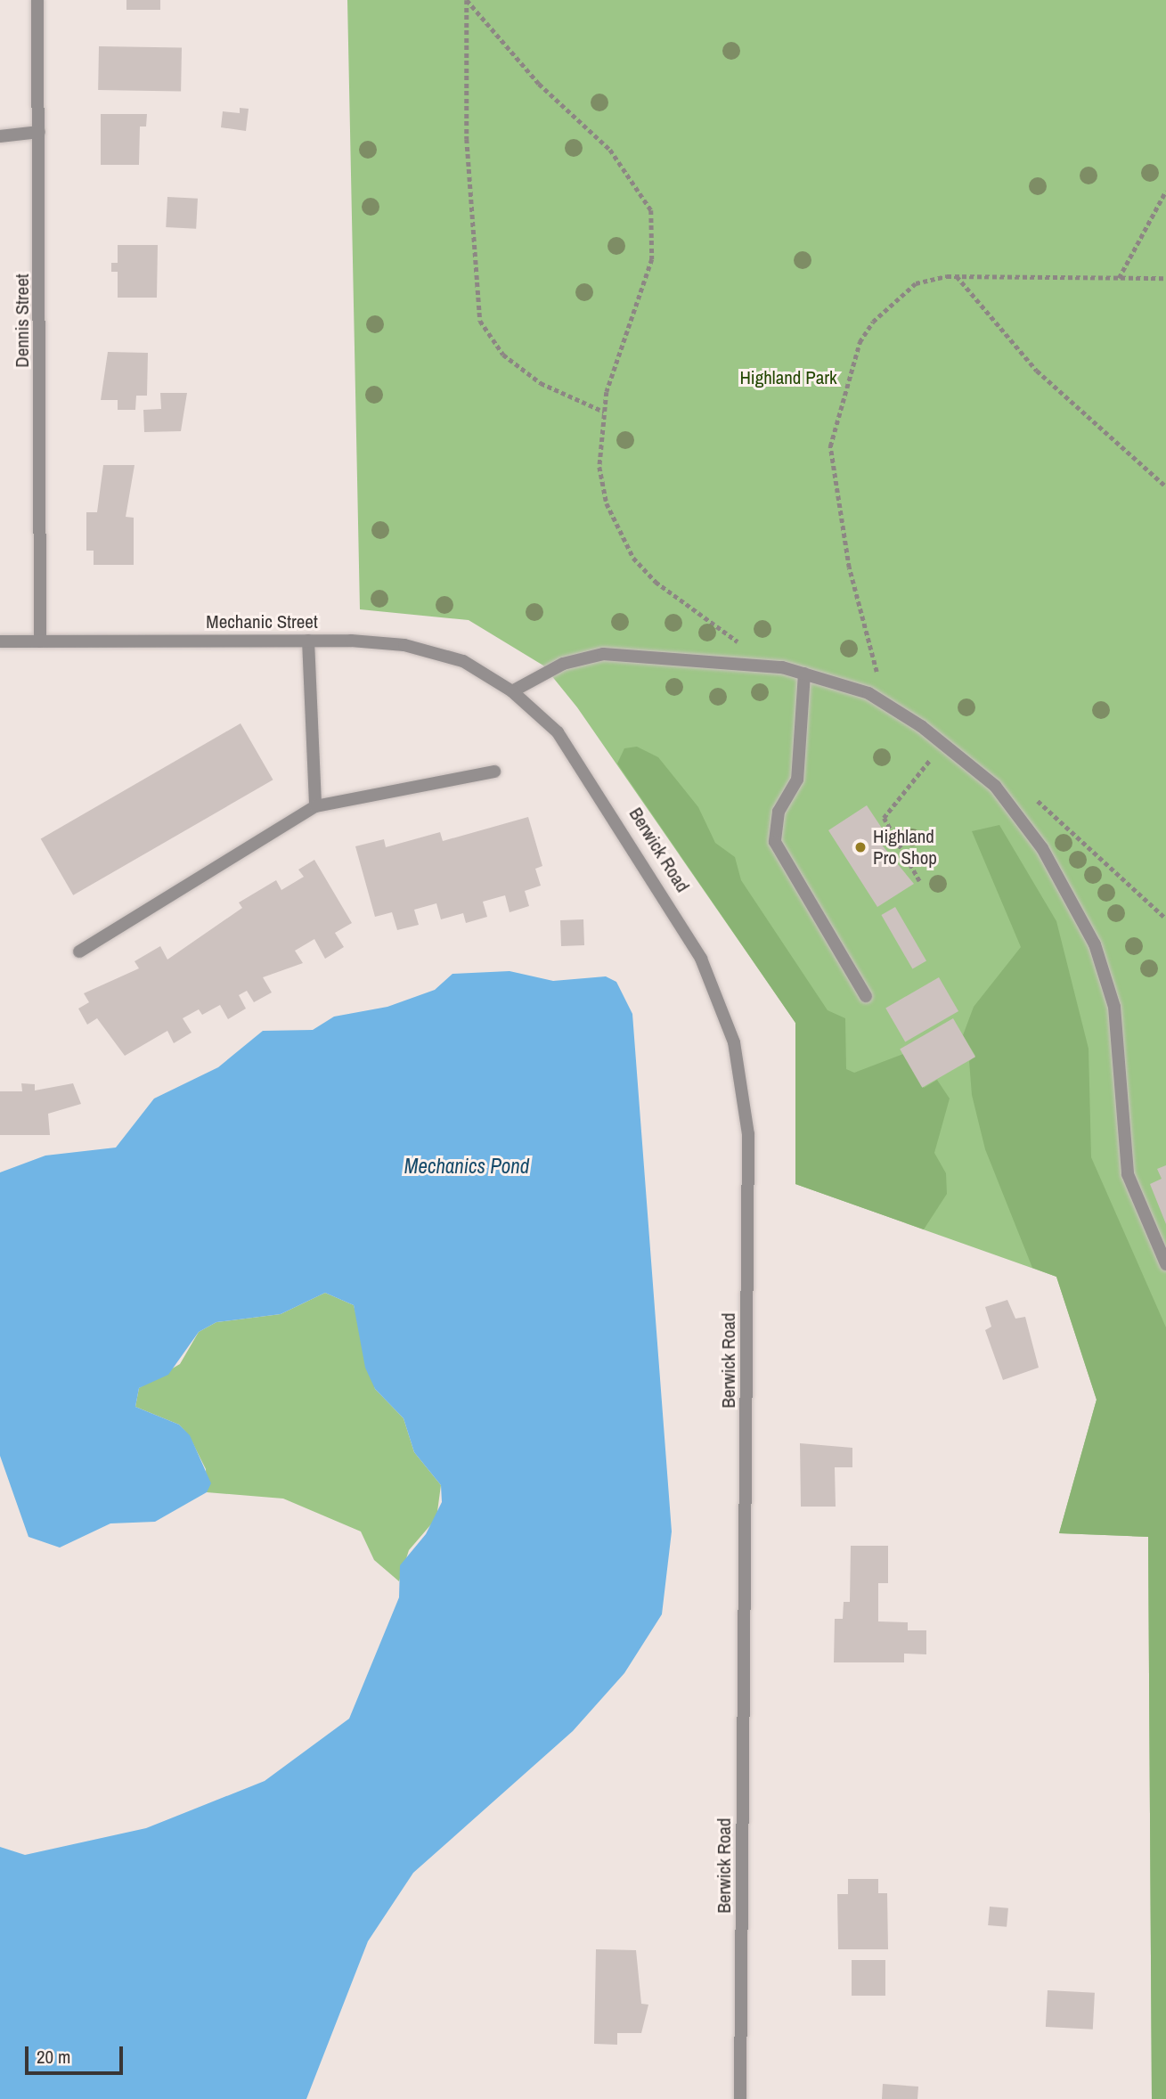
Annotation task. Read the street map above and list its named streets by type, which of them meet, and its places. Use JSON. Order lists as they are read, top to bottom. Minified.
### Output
{"streets":{"street":["Dennis Street","Mechanic Street","Berwick Road"]},"crossings":[["Dennis Street","Mechanic Street"],["Mechanic Street","Berwick Road"]],"water":["Mechanics Pond"],"parks":["Highland Park"],"places":["Highland Pro Shop"],"scale_bar":"20 m"}
